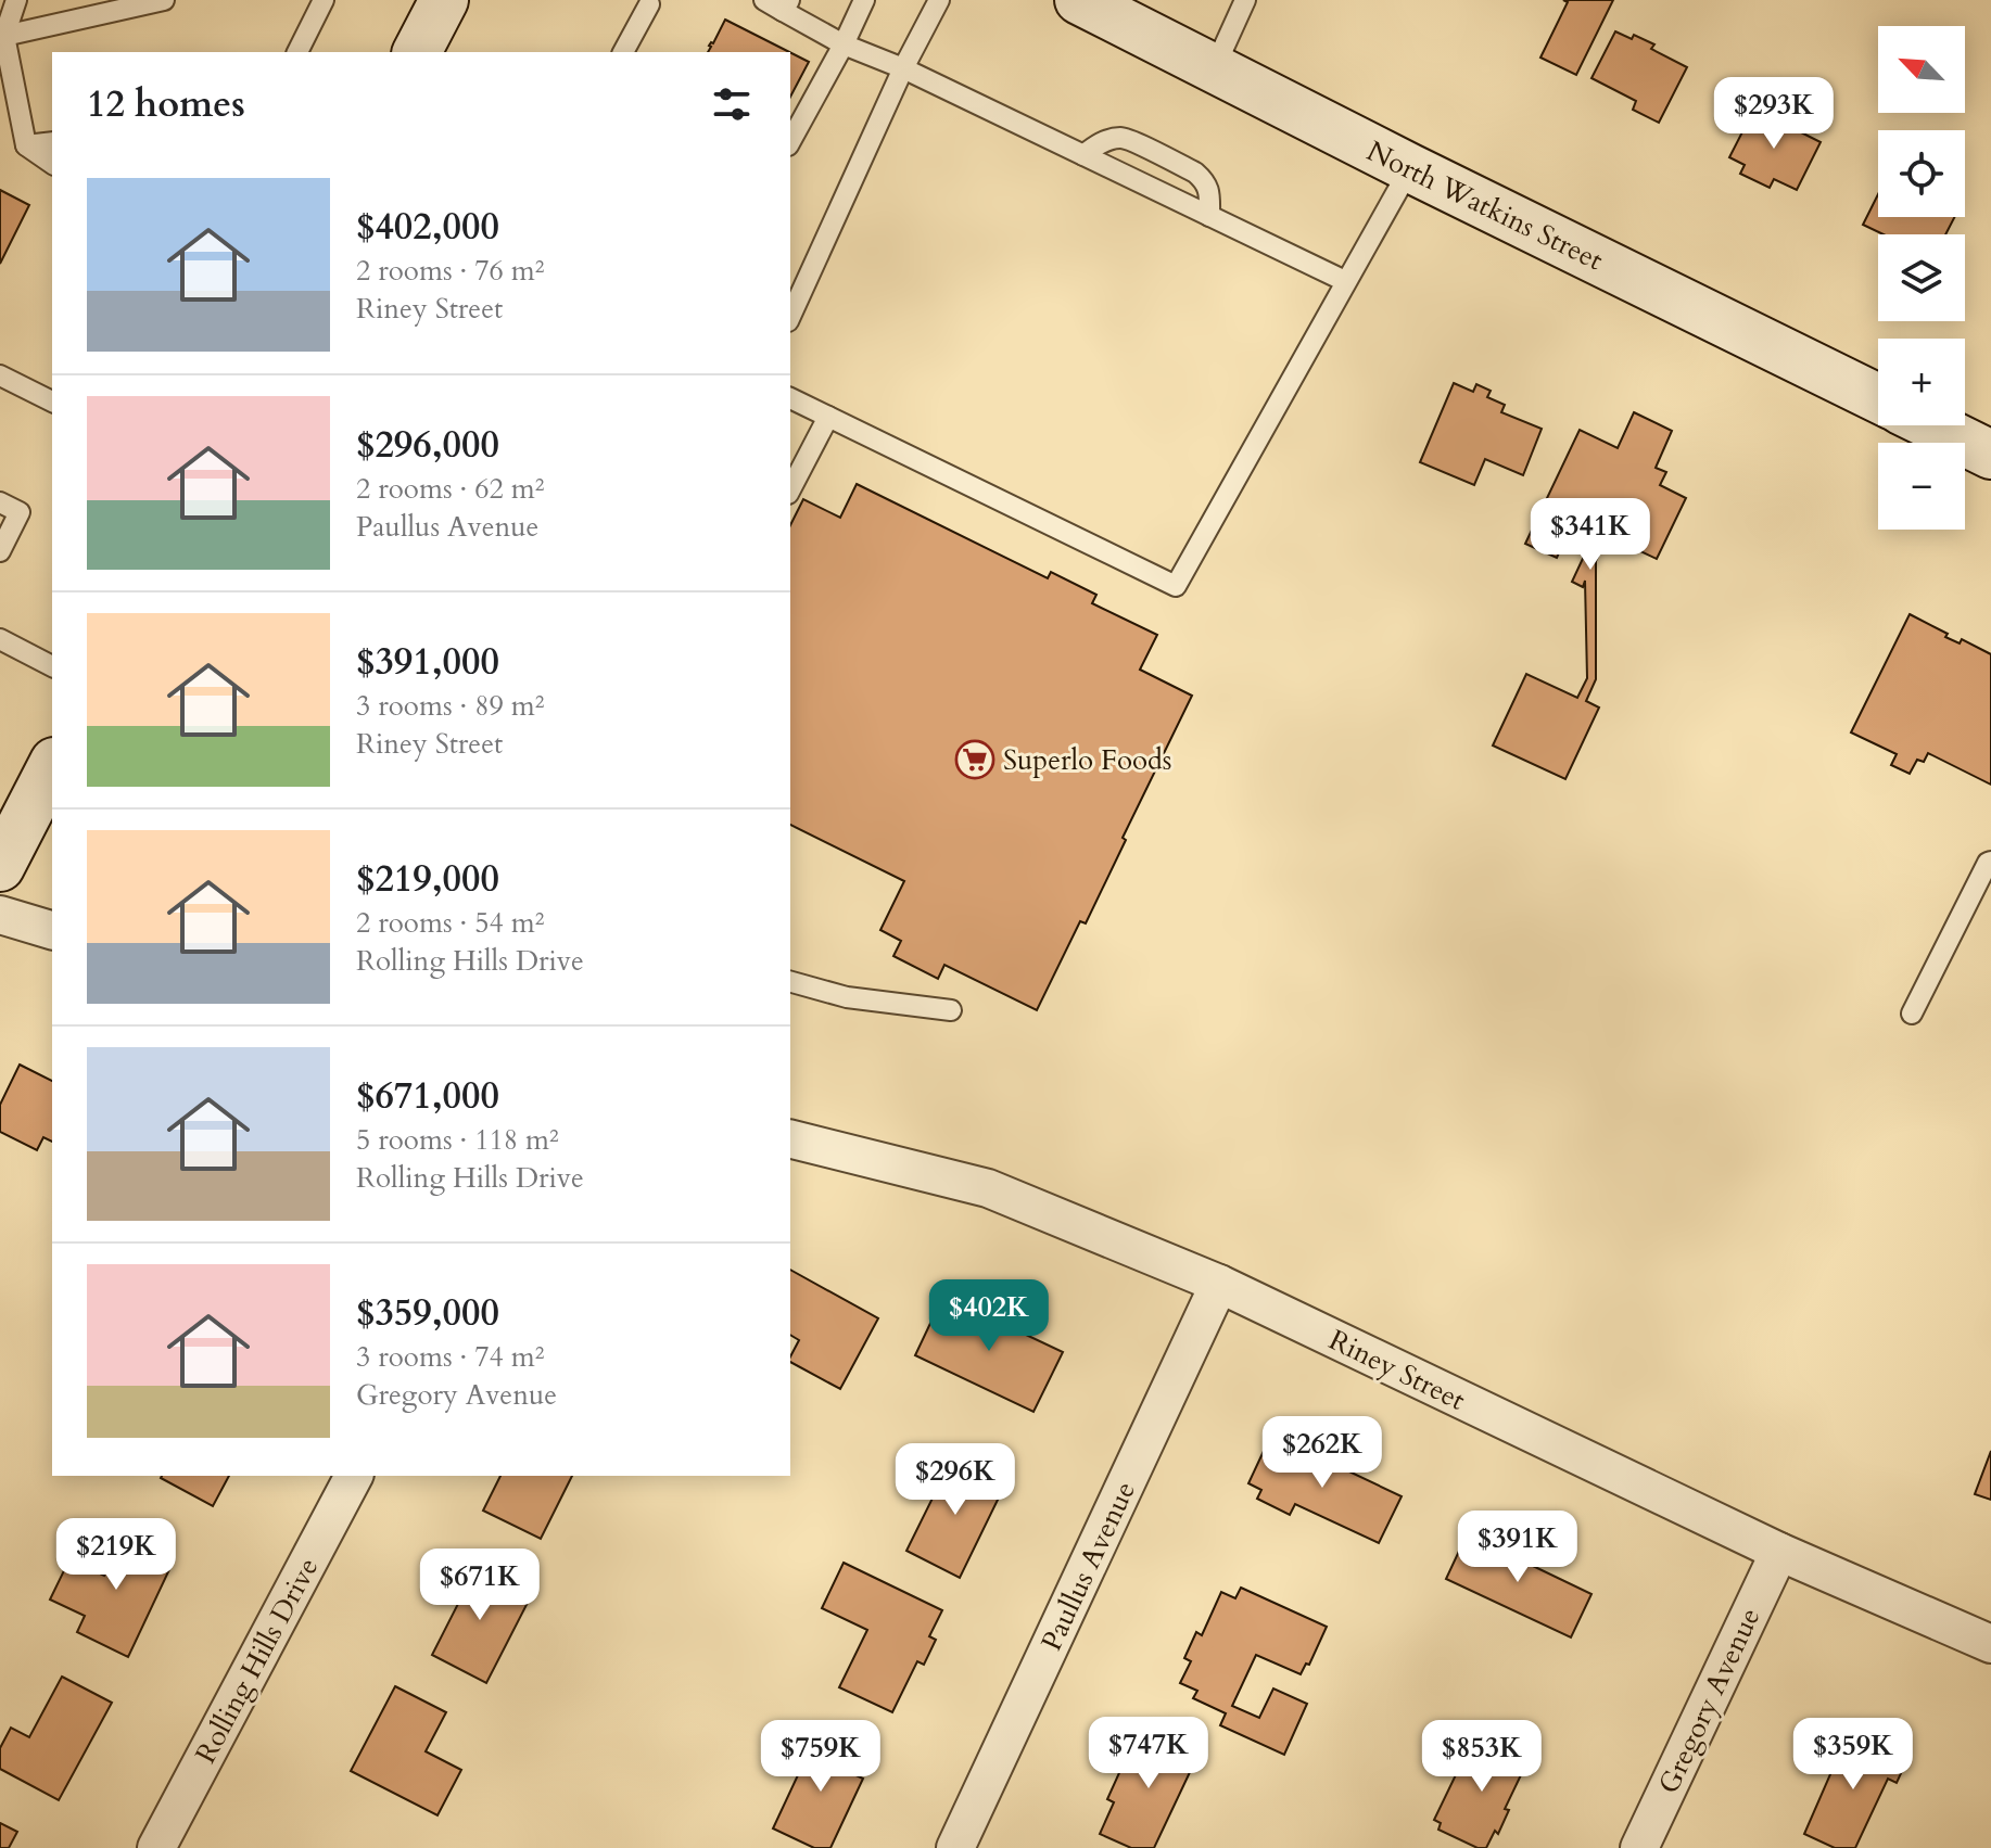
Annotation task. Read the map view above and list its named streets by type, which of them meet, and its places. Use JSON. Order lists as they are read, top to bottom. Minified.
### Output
{"streets":{"main road":["North Watkins Street"],"street":["Riney Street","Paullus Avenue","Rolling Hills Drive","Gregory Avenue"]},"crossings":[["Riney Street","Paullus Avenue"],["Riney Street","Gregory Avenue"]],"places":{"supermarket":["Superlo Foods"]},"north":"top left","page":{"map_buttons":["+","−"],"heading":"12 homes","price":["$293K","$341K","$402K","$262K","$296K","$391K","$219K","$671K","$747K","$359K","$759K","$853K"],"list":[{"name":"$402,000","note":"2 rooms · 76 m² · Riney Street"},{"name":"$296,000","note":"2 rooms · 62 m² · Paullus Avenue"},{"name":"$391,000","note":"3 rooms · 89 m² · Riney Street"},{"name":"$219,000","note":"2 rooms · 54 m² · Rolling Hills Drive"},{"name":"$671,000","note":"5 rooms · 118 m² · Rolling Hills Drive"},{"name":"$359,000","note":"3 rooms · 74 m² · Gregory Avenue"}]}}
